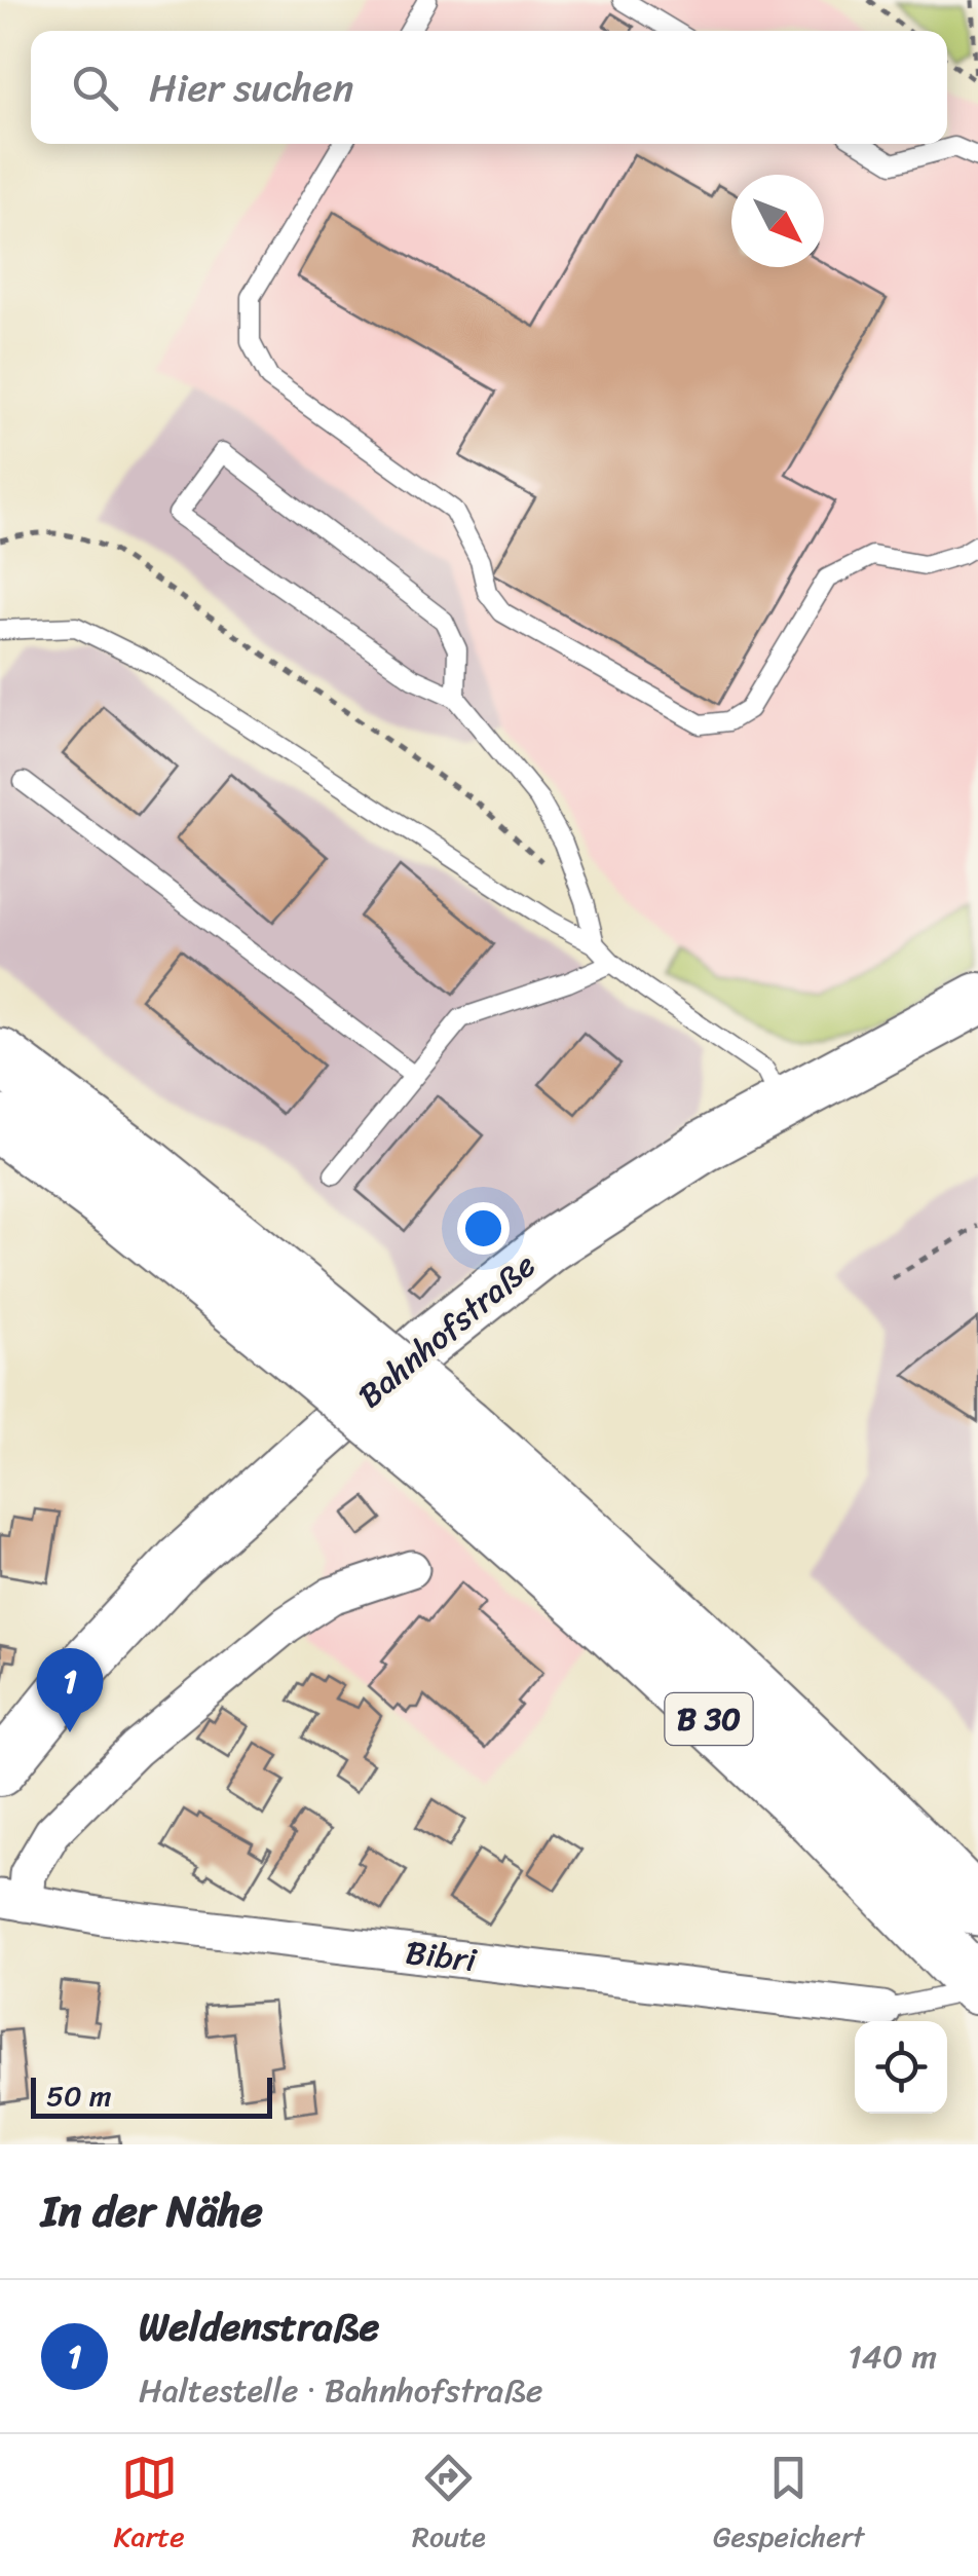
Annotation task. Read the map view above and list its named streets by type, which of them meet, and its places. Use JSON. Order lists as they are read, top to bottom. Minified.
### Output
{"streets":{"highway":["B 30"],"main road":["Bahnhofstraße"],"street":["Bibri"]},"scale_bar":"50 m","north":"bottom right","page":{"search":"Hier suchen","pins":"1","scale":"50 m","heading":"In der Nähe","list":[{"mark":"1","name":"Weldenstraße","note":"Haltestelle · Bahnhofstraße","value":"140 m"}],"nav":["Karte","Route","Gespeichert"]}}
